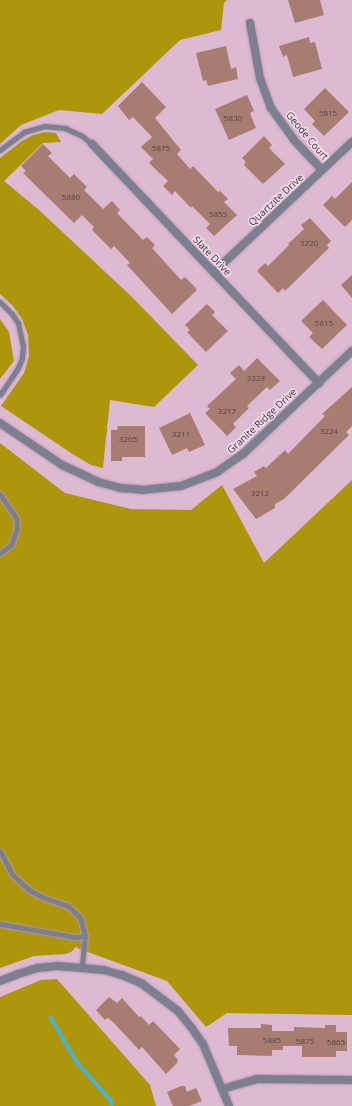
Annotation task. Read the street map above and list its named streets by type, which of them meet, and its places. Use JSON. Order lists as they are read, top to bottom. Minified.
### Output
{"streets":{"street":["Geode Court","Quartzite Drive","Slate Drive","Granite Ridge Drive"]},"crossings":[["Geode Court","Quartzite Drive"],["Quartzite Drive","Slate Drive"],["Slate Drive","Granite Ridge Drive"]],"house_numbers":["5815","5830","5875","5880","5855","3220","5815","3223","3217","3224","3211","3205","3212","5885","5875","5865"]}
